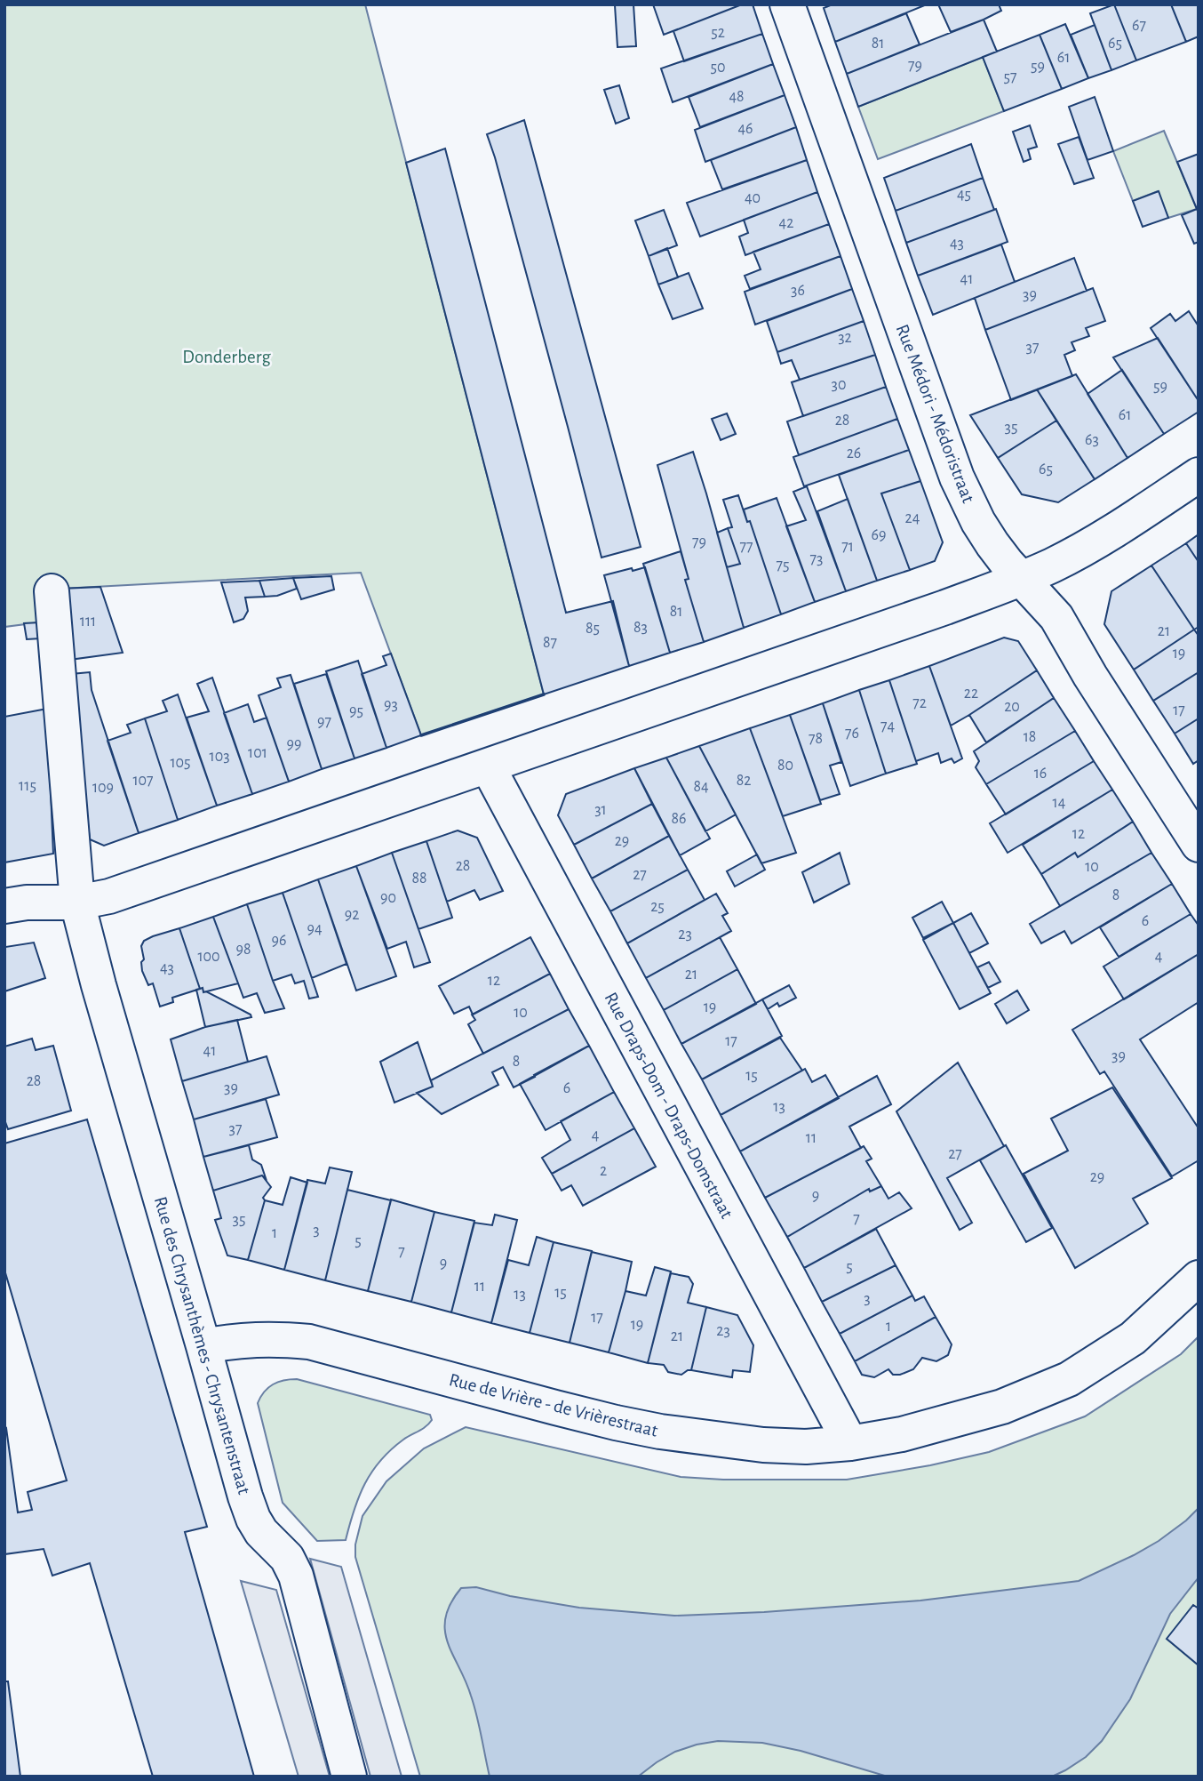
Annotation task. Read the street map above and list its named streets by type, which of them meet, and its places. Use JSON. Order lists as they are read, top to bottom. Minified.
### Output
{"streets":{"street":["Rue Médori - Médoristraat","Rue Draps-Dom - Draps-Domstraat","Rue des Chrysanthèmes - Chrysantenstraat","Rue de Vrière - de Vrièrestraat"]},"crossings":[["Rue Draps-Dom - Draps-Domstraat","Rue de Vrière - de Vrièrestraat"],["Rue des Chrysanthèmes - Chrysantenstraat","Rue de Vrière - de Vrièrestraat"]],"parks":["Donderberg"],"house_numbers":["67","52","81","65","61","79","59","50","57","48","46","45","40","42","43","41","36","39","32","37","30","59","61","28","35","63","26","65","24","69","79","77","71","73","75","81","111","83","85","21","87","19","22","72","93","20","17","95","97","74","76","18","78","99","101","103","105","80","16","107","82","115","84","109","14","31","86","12","29","28","10","27","88","8","90","25","92","6","94","23","96","98","100","4","43","21","12","19","10","17","41","39","8","15","28","39","6","13","37","4","11","27","2","29","9","7","35","3","1","5","7","9","5","11","15","13","3","17","19","1","23","21"]}
